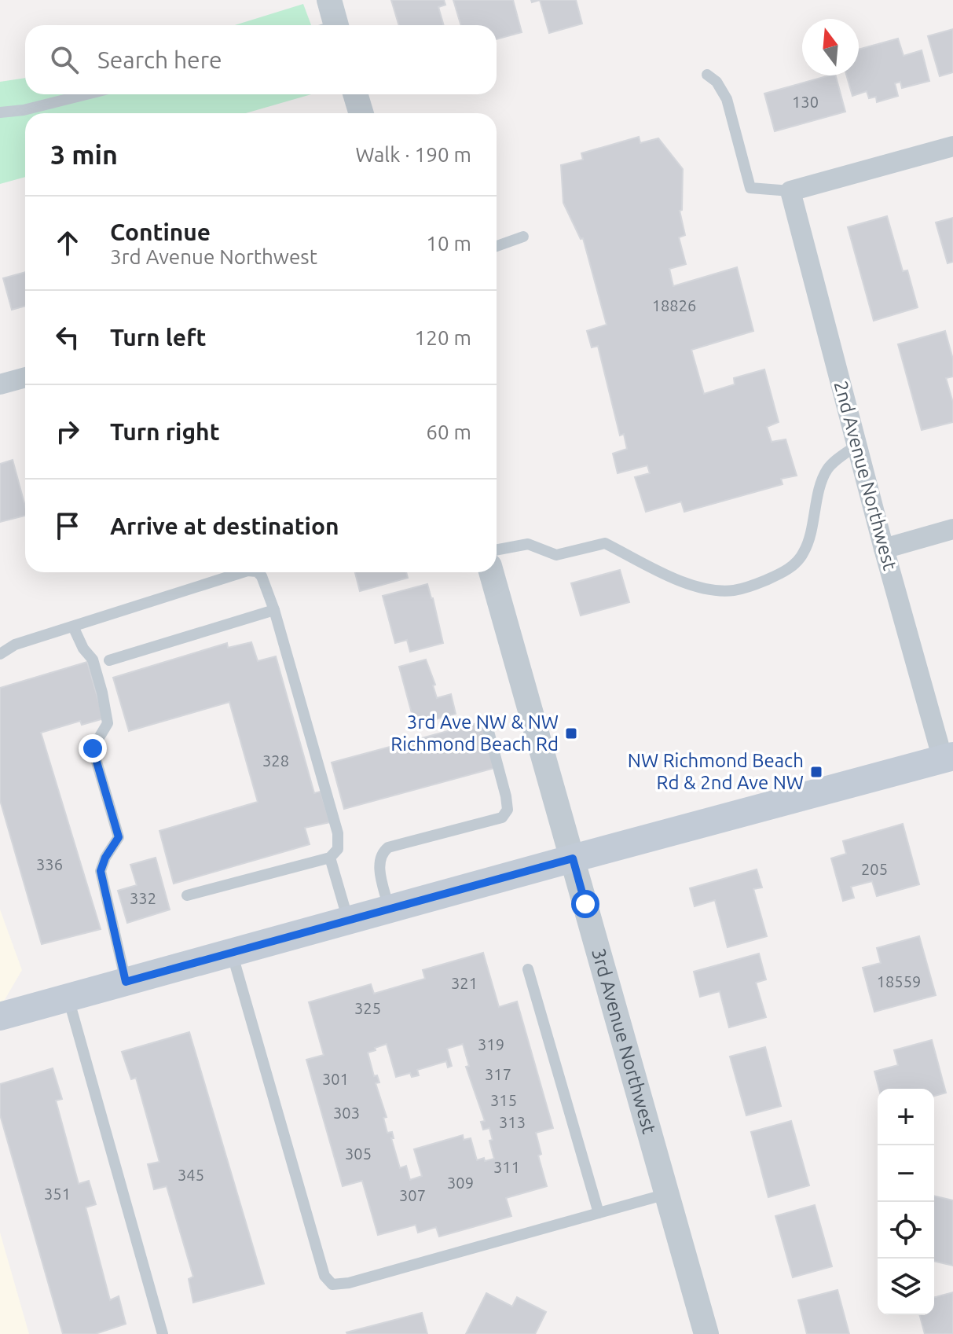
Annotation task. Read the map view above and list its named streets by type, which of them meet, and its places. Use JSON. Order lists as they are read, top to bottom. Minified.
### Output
{"streets":{"street":["2nd Avenue Northwest","3rd Avenue Northwest"]},"places":{"transit":["3rd Ave NW & NW Richmond Beach Rd","NW Richmond Beach Rd & 2nd Ave NW"]},"house_numbers":["130","18826","328","336","205","332","18559","321","325","319","317","301","315","303","313","305","311","345","309","351","307"],"north":"top","page":{"search":"Search here","heading":["3 min","Walk · 190 m"],"list":[["Continue","3rd Avenue Northwest","10 m"],["Turn left","120 m"],["Turn right","60 m"],"Arrive at destination"],"map_buttons":["+","−"]}}
